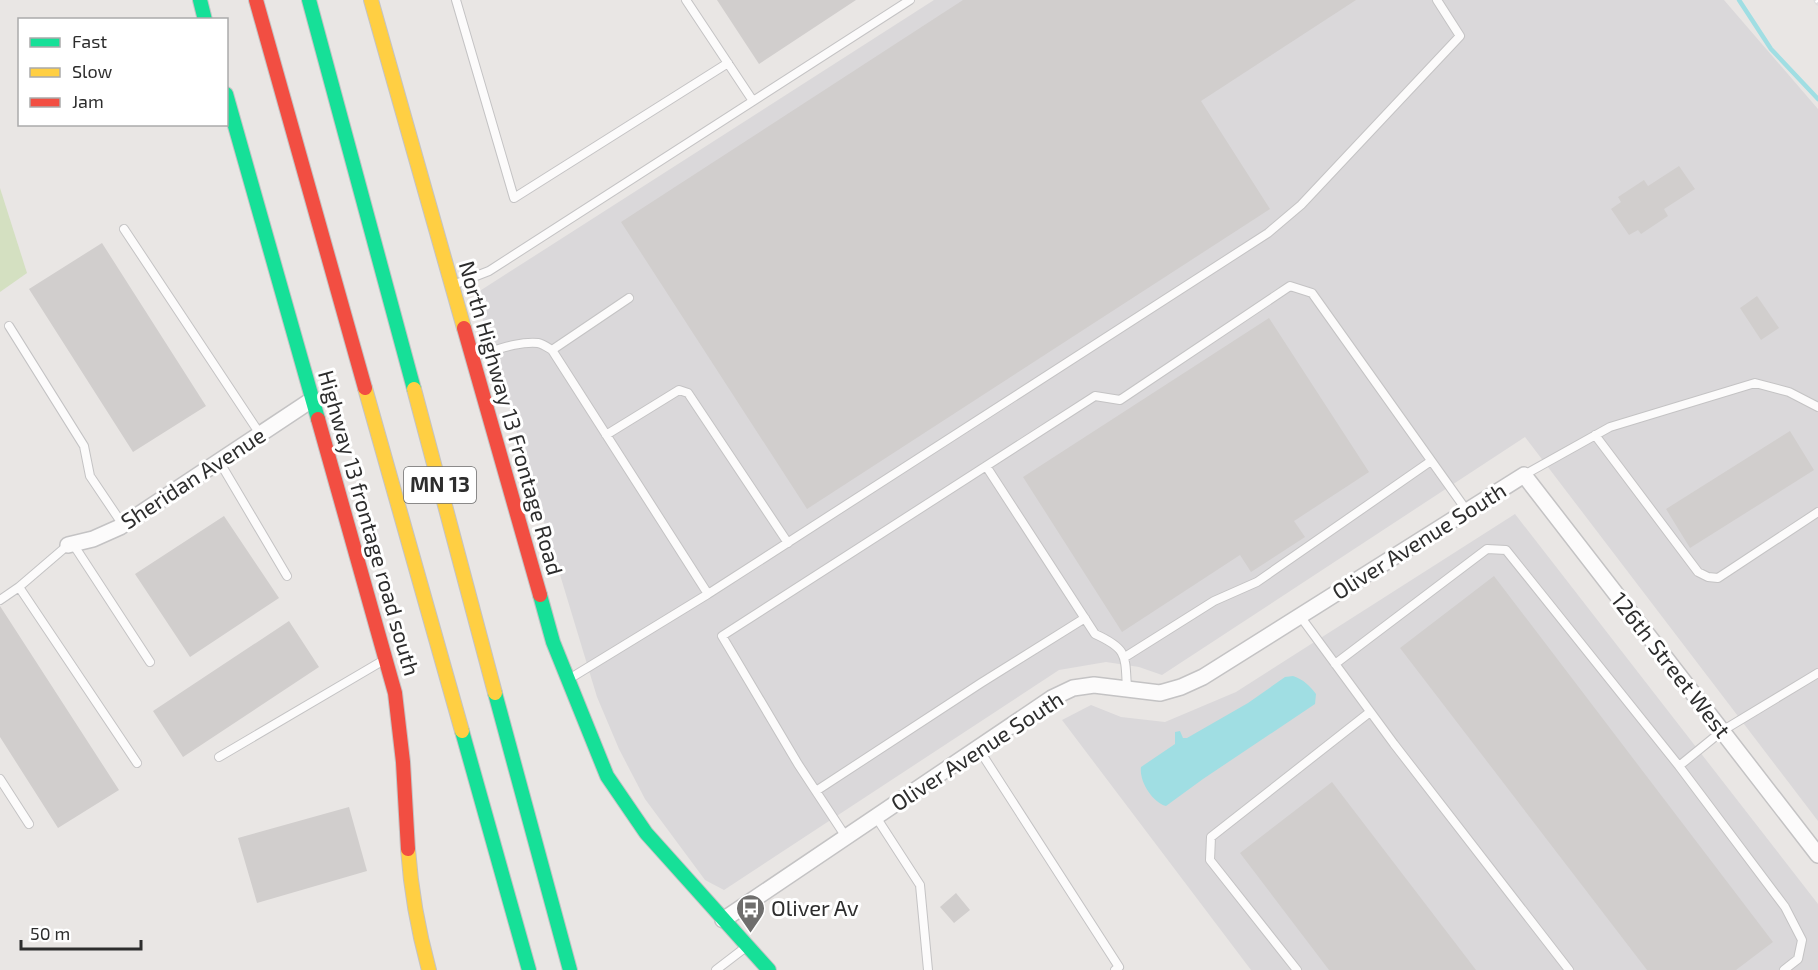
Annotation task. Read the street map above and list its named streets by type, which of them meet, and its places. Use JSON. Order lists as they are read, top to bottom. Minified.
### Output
{"streets":{"main road":["North Highway 13 Frontage Road","MN 13","Highway 13 frontage road south"],"street":["Sheridan Avenue","Oliver Avenue South","126th Street West"]},"crossings":[["North Highway 13 Frontage Road","Oliver Avenue South"],["Sheridan Avenue","Highway 13 frontage road south"],["Oliver Avenue South","126th Street West"]],"places":{"bus stop":["Oliver Av"]},"legend":["Fast","Slow","Jam"],"scale_bar":"50 m"}
